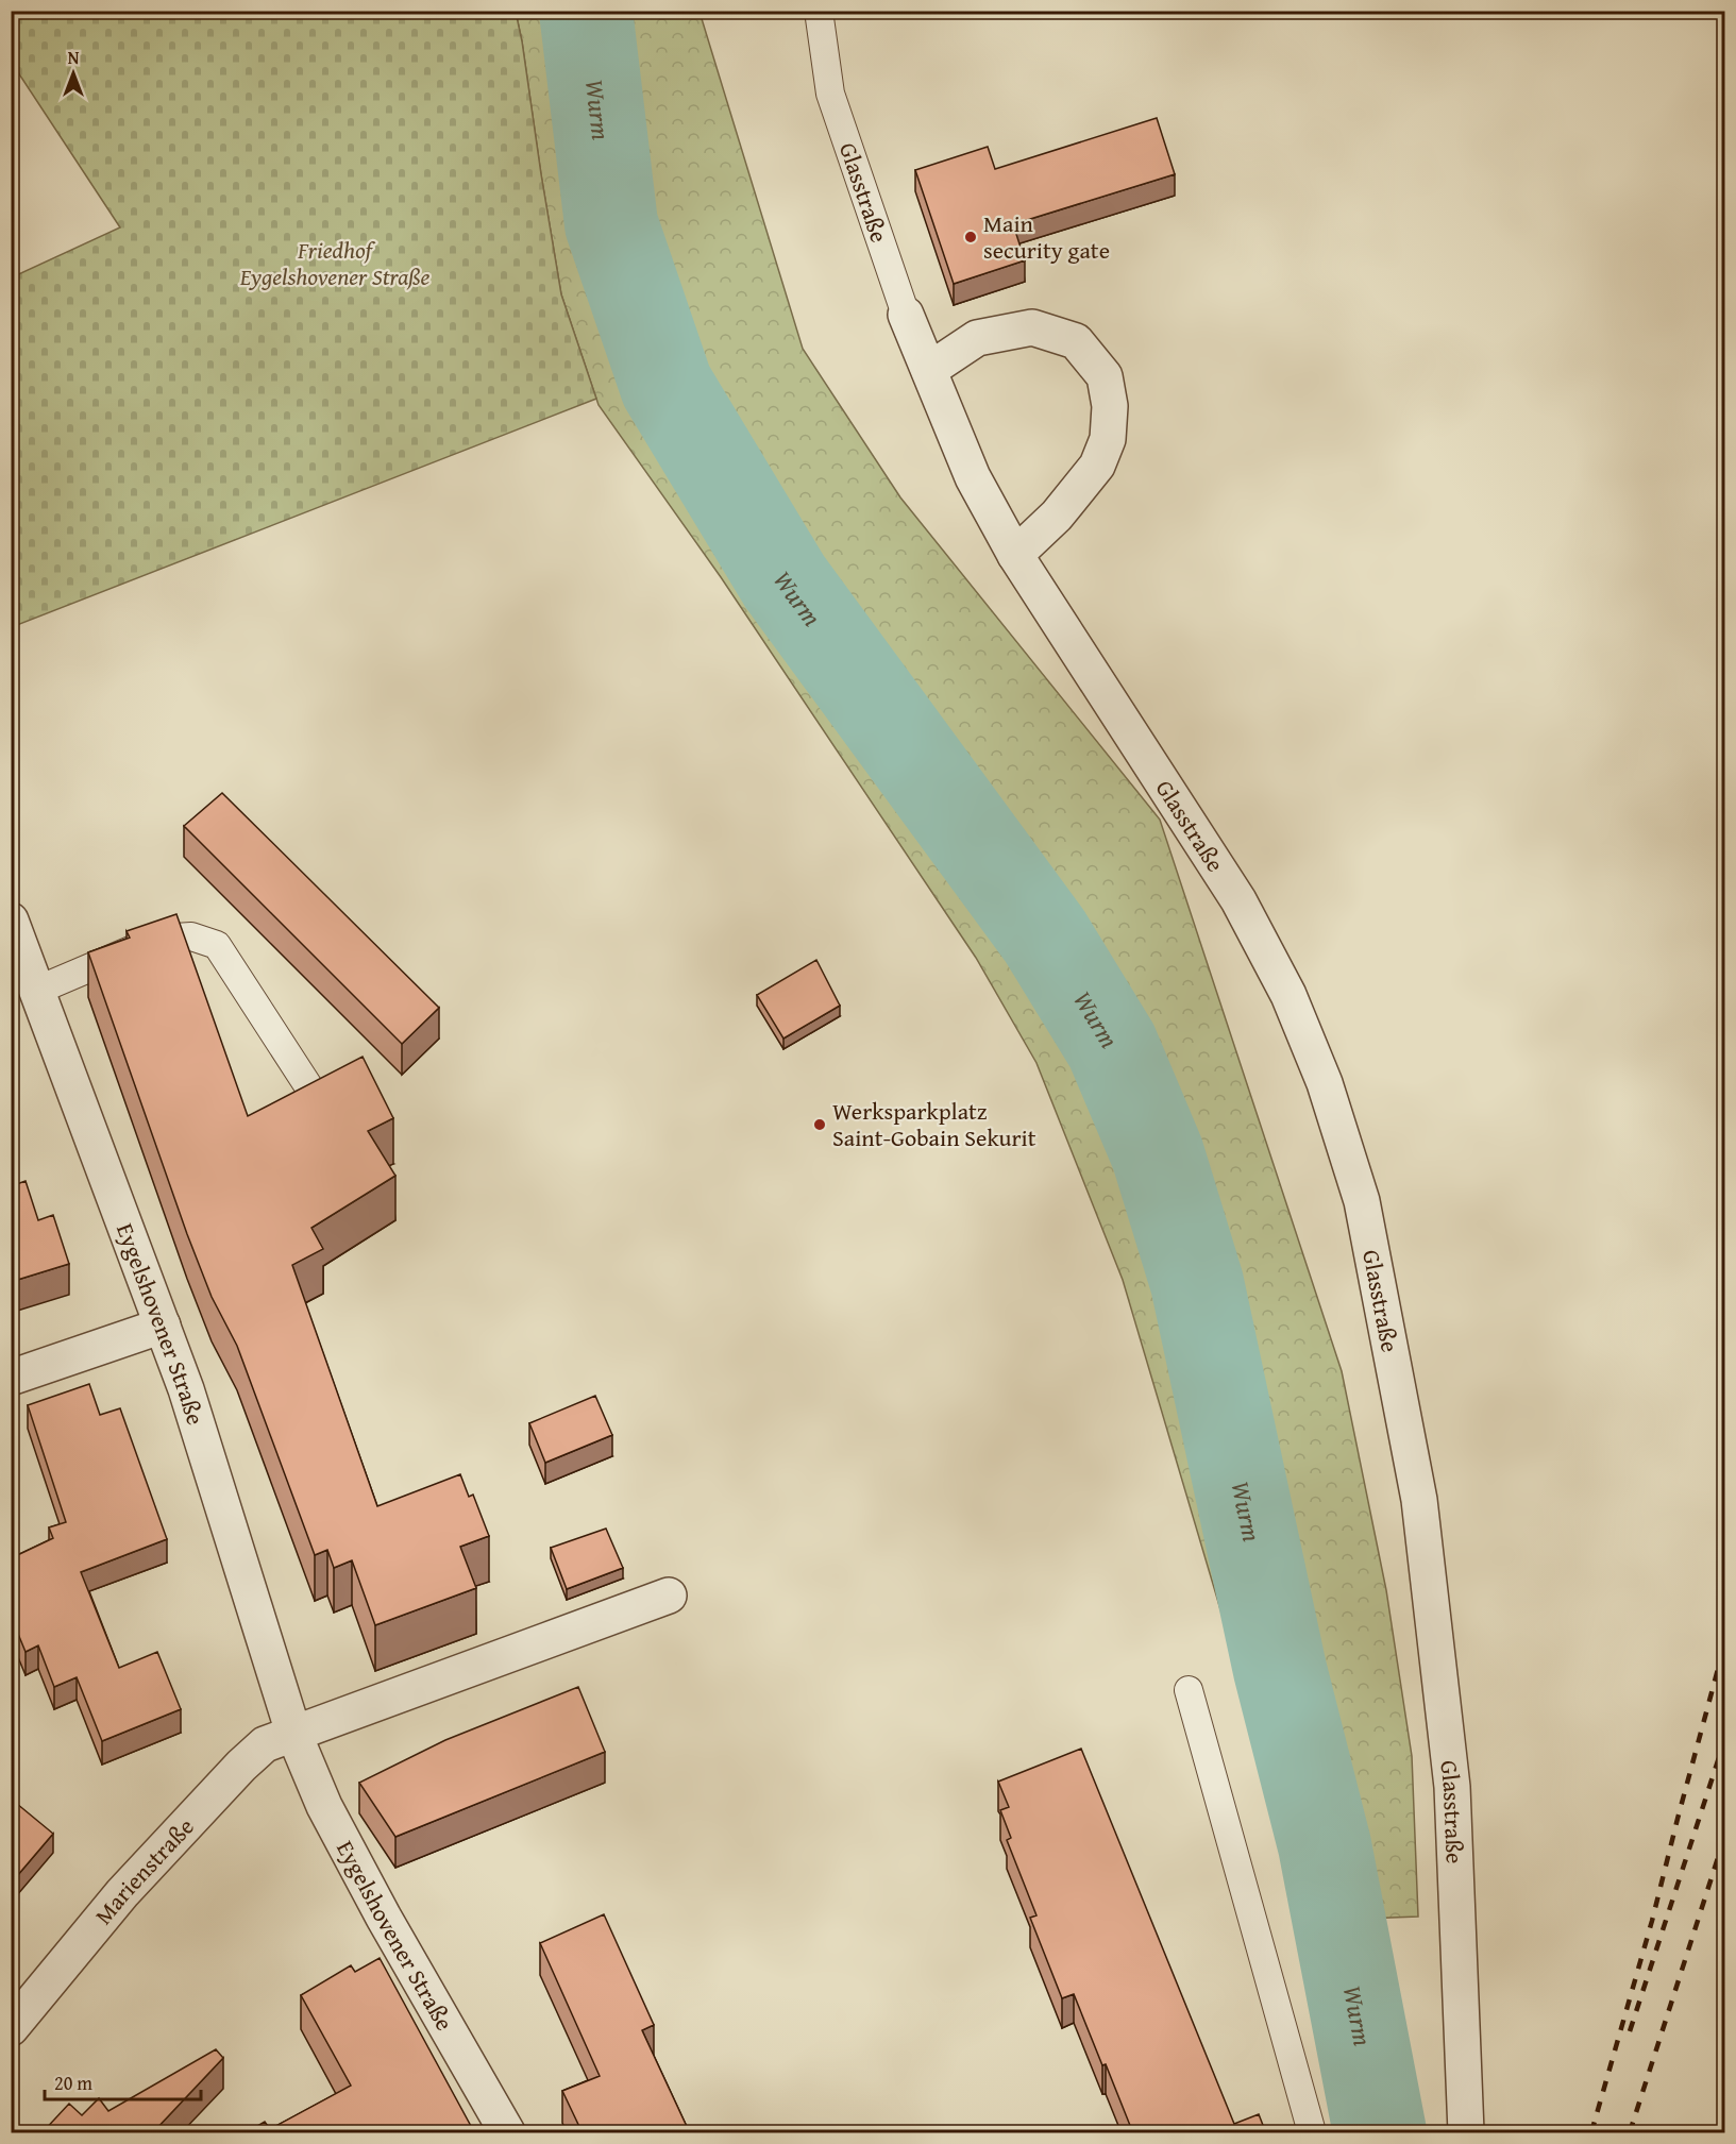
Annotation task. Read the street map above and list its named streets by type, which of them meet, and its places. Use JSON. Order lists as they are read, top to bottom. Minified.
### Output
{"streets":{"street":["Glasstraße","Eygelshovener Straße","Marienstraße"]},"crossings":[["Eygelshovener Straße","Marienstraße"]],"water":["Wurm"],"parks":["Friedhof Eygelshovener Straße"],"places":["Main security gate","Werksparkplatz Saint-Gobain Sekurit"],"scale_bar":"20 m","north":"top"}
